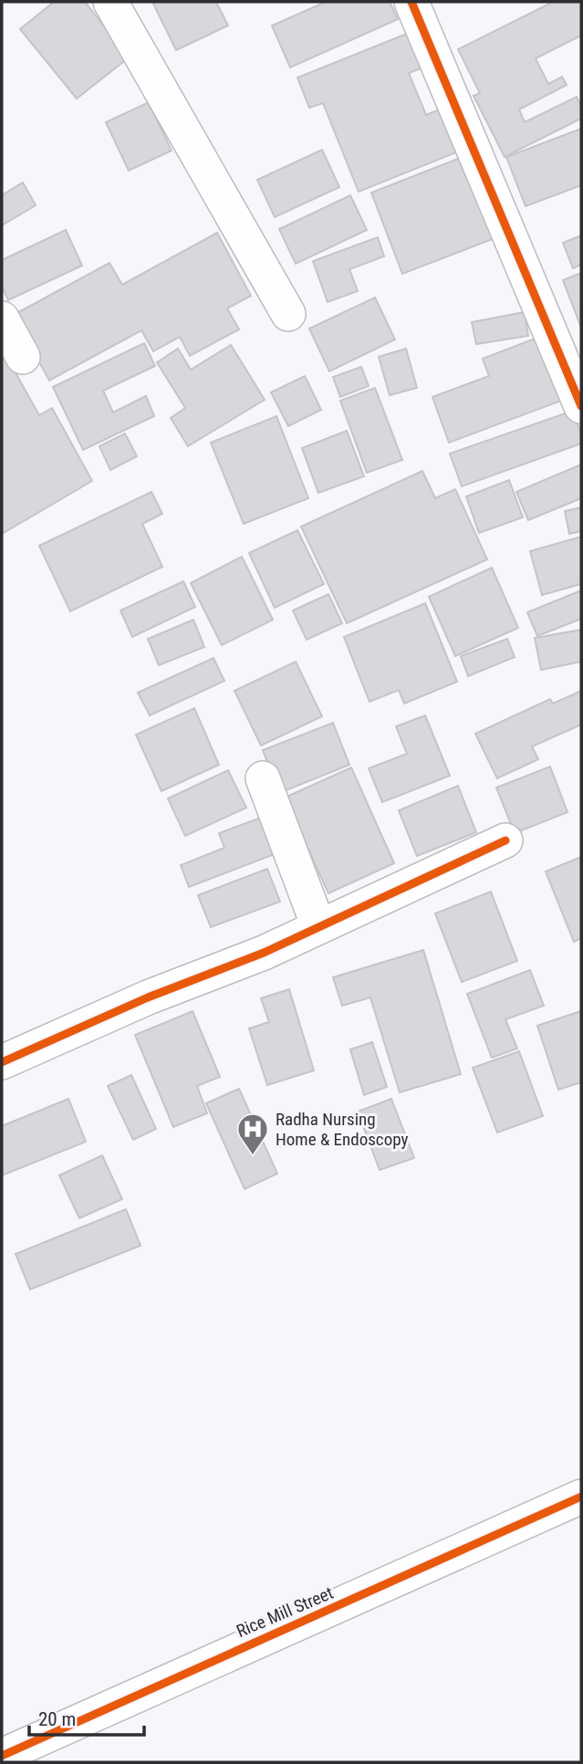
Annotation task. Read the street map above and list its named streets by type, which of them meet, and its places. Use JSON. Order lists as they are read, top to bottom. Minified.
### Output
{"streets":{"street":["Rice Mill Street"]},"places":{"hospital":["Radha Nursing Home & Endoscopy"]},"scale_bar":"20 m"}
